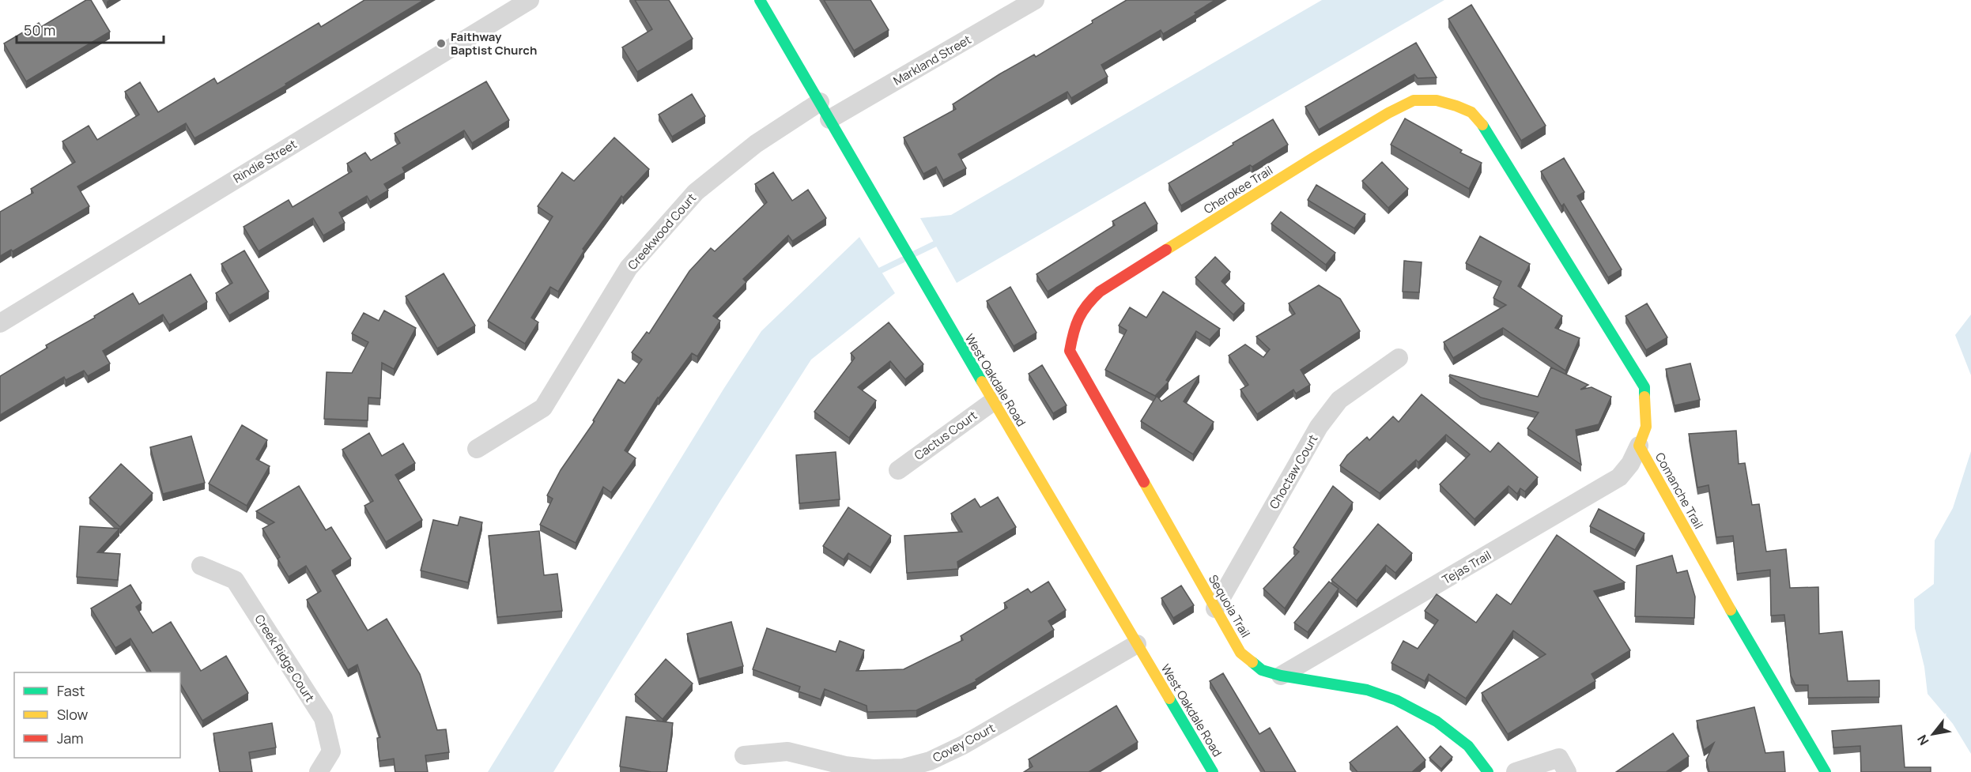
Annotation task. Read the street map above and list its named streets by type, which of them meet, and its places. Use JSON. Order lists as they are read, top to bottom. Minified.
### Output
{"streets":{"street":["Markland Street","Rindie Street","Cherokee Trail","Creekwood Court","West Oakdale Road","Cactus Court","Choctaw Court","Comanche Trail","Tejas Trail","Sequoia Trail","Creek Ridge Court","Covey Court"]},"crossings":[["Markland Street","West Oakdale Road"],["Cherokee Trail","Comanche Trail"],["Cherokee Trail","Sequoia Trail"],["Creekwood Court","West Oakdale Road"],["West Oakdale Road","Cactus Court"],["West Oakdale Road","Covey Court"],["Choctaw Court","Sequoia Trail"],["Comanche Trail","Tejas Trail"],["Tejas Trail","Sequoia Trail"]],"places":["Faithway Baptist Church"],"legend":["Fast","Slow","Jam"],"scale_bar":"50 m","north":"bottom left"}
